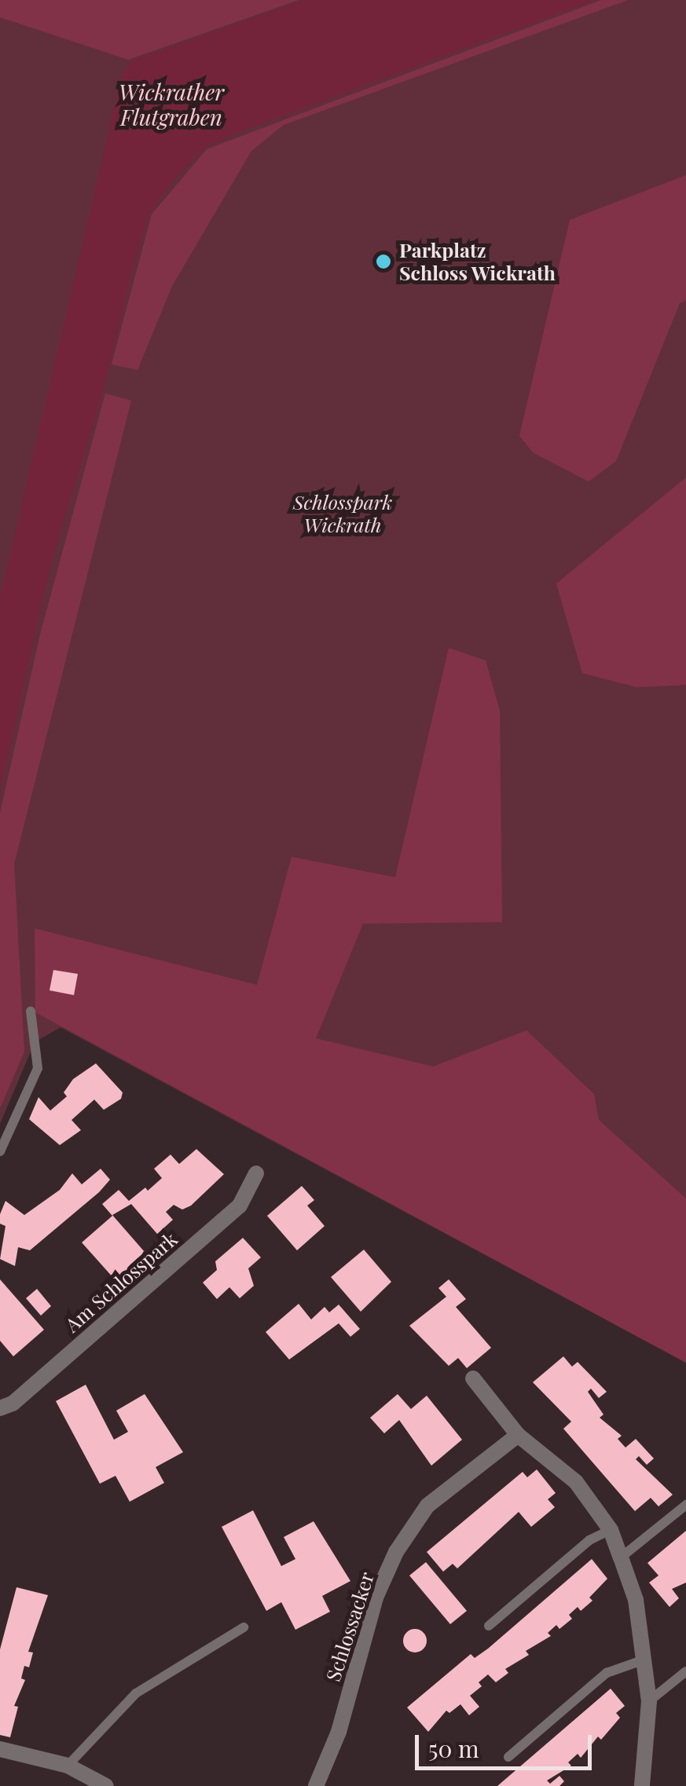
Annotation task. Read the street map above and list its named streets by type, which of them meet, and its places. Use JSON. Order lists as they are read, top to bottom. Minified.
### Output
{"streets":{"street":["Am Schlosspark","Schlossacker"]},"water":["Wickrather Flutgraben"],"parks":["Schlosspark Wickrath"],"places":["Parkplatz Schloss Wickrath"],"scale_bar":"50 m"}
